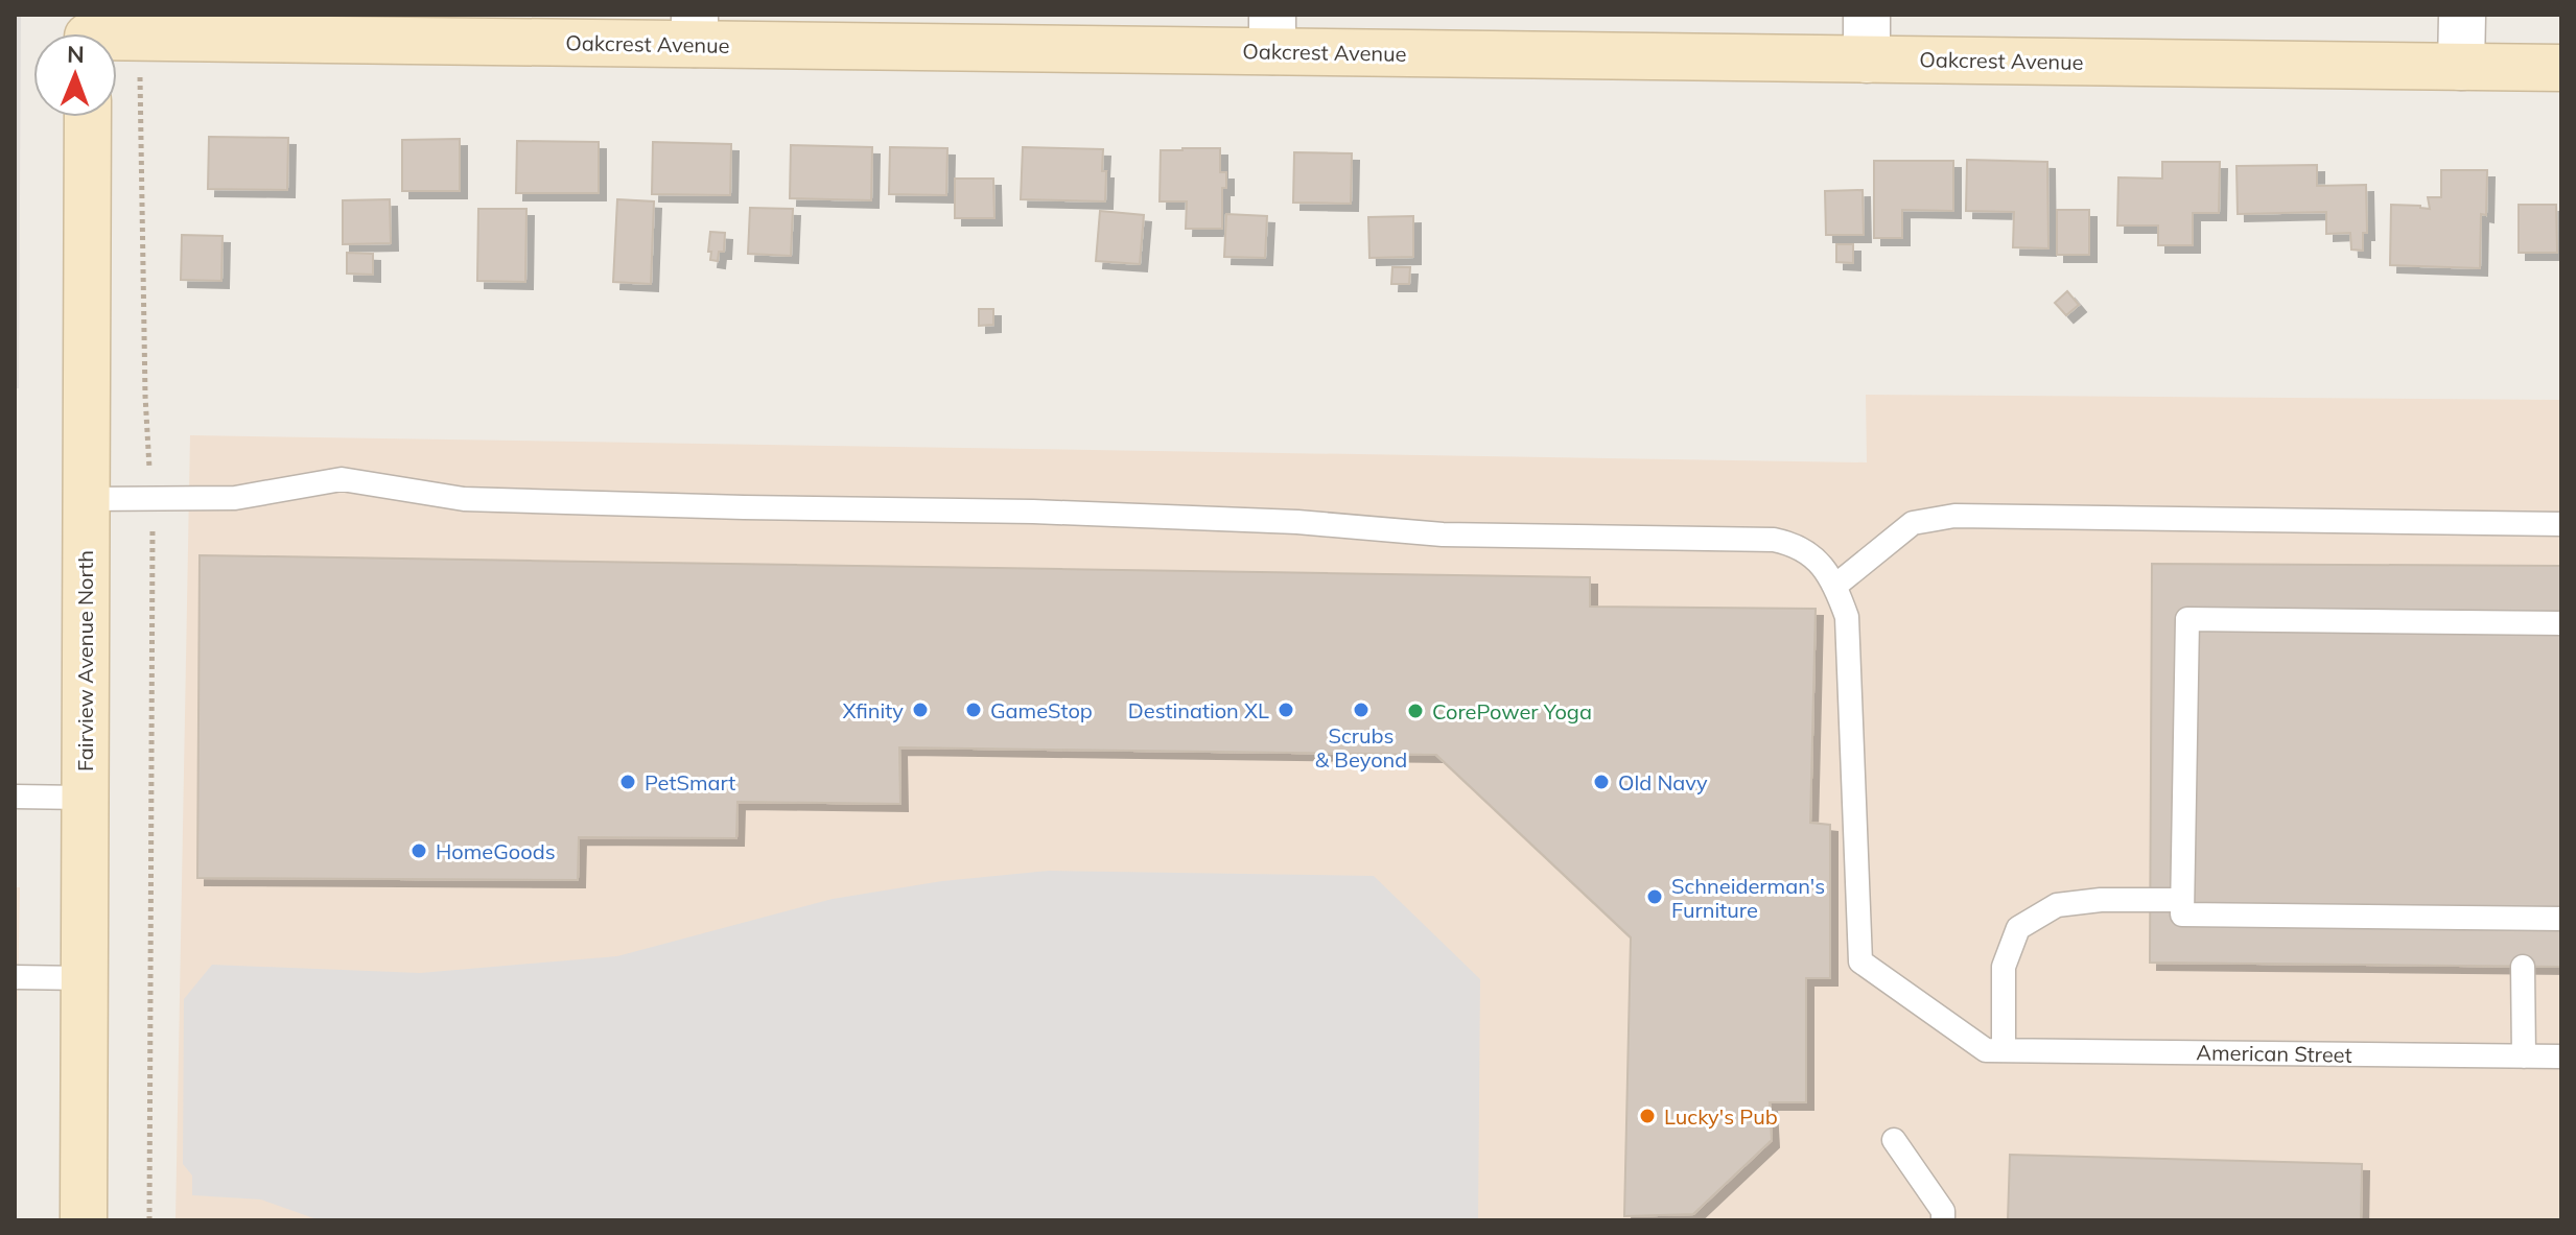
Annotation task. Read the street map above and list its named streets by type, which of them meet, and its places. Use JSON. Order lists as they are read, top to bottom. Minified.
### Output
{"streets":{"street":["Oakcrest Avenue","Fairview Avenue North"],"lane":["American Street"]},"places":["Xfinity","GameStop","Destination XL","Scrubs & Beyond","CorePower Yoga","PetSmart","Old Navy","HomeGoods","Schneiderman's Furniture","Lucky's Pub"],"north":"top"}
